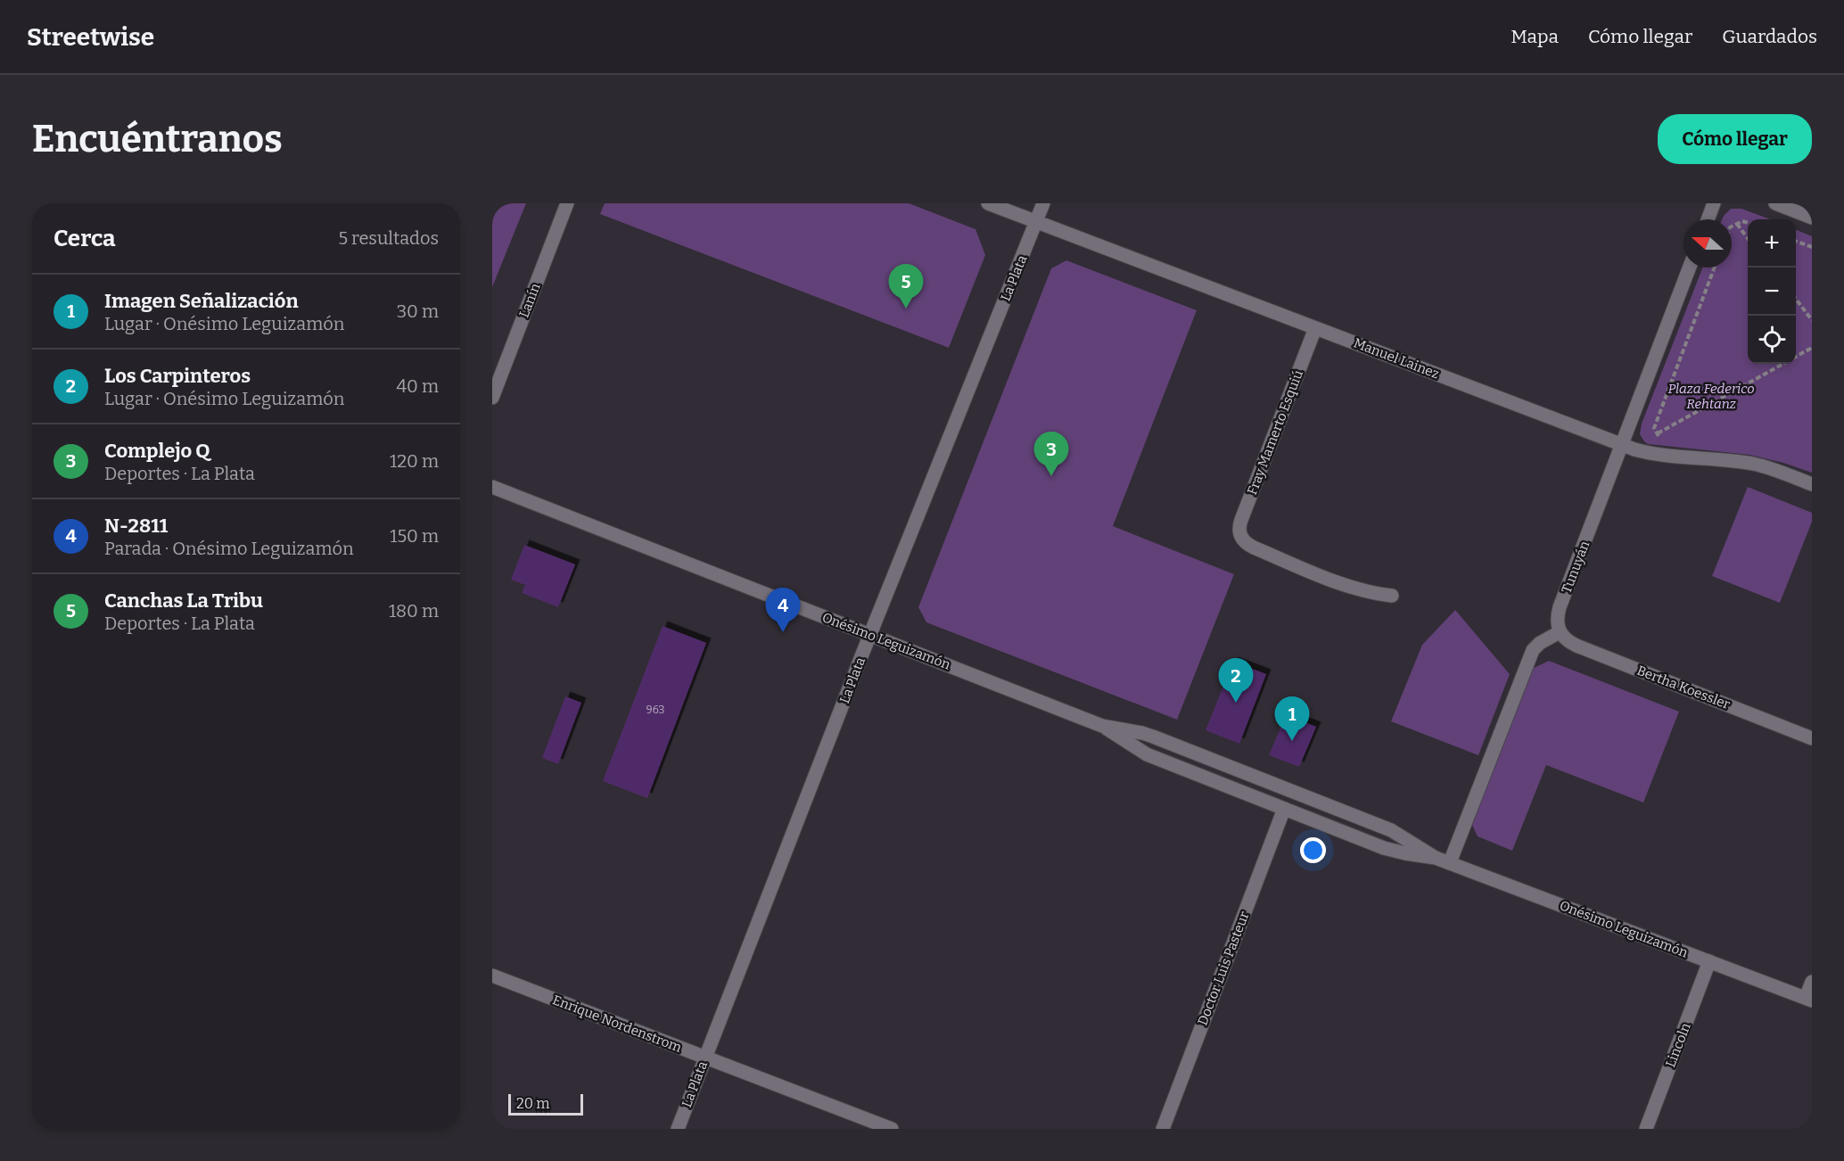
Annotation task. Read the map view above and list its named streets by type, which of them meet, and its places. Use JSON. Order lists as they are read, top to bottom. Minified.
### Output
{"streets":{"street":["La Plata","Lanín","Manuel Lainez","Fray Mamerto Esquiú","Tunuyán","Onésimo Leguizamón","Bertha Koessler","Doctor Luis Pasteur","Enrique Nordenstrom","Lincoln"]},"crossings":[["La Plata","Manuel Lainez"],["La Plata","Onésimo Leguizamón"],["La Plata","Enrique Nordenstrom"],["Manuel Lainez","Fray Mamerto Esquiú"],["Manuel Lainez","Tunuyán"],["Tunuyán","Bertha Koessler"],["Onésimo Leguizamón","Doctor Luis Pasteur"],["Onésimo Leguizamón","Lincoln"]],"parks":["Plaza Federico Rehtanz"],"house_numbers":["963"],"scale_bar":"20 m","north":"left","page":{"header":"Streetwise","nav":["Mapa","Cómo llegar","Guardados"],"buttons":"Cómo llegar","title":"Encuéntranos","heading":["Cerca","5 resultados"],"map_buttons":["+","−"],"pins":["5","3","4","2","1"],"list":[{"mark":"1","name":"Imagen Señalización","note":"Lugar · Onésimo Leguizamón","value":"30 m"},{"mark":"2","name":"Los Carpinteros","note":"Lugar · Onésimo Leguizamón","value":"40 m"},{"mark":"3","name":"Complejo Q","note":"Deportes · La Plata","value":"120 m"},{"mark":"4","name":"N-2811","note":"Parada · Onésimo Leguizamón","value":"150 m"},{"mark":"5","name":"Canchas La Tribu","note":"Deportes · La Plata","value":"180 m"}],"scale":"20 m"}}
